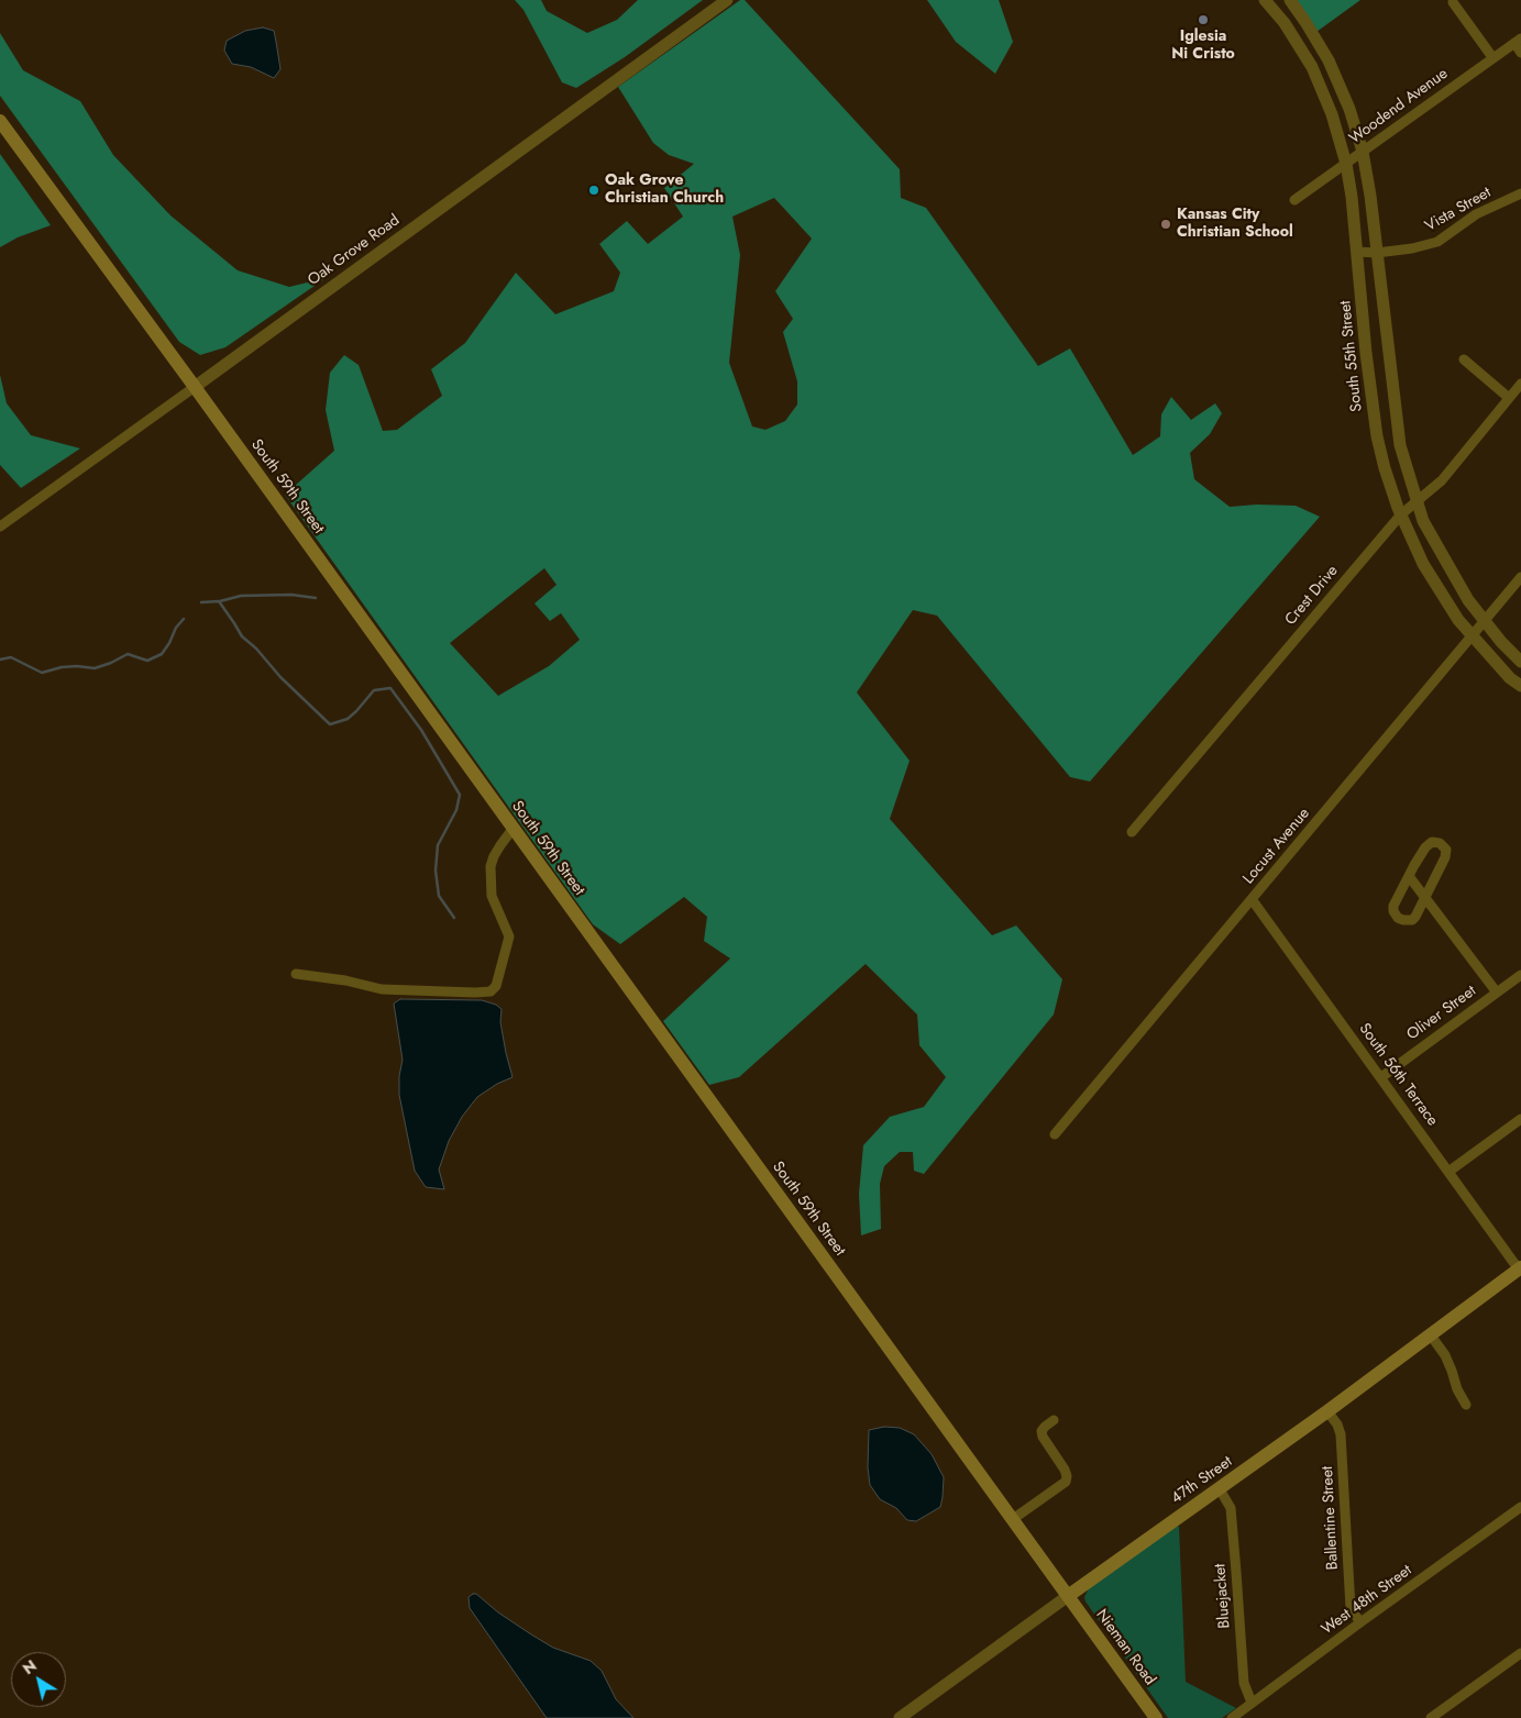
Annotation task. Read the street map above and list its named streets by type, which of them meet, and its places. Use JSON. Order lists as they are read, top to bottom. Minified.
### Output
{"streets":{"main road":["South 59th Street","47th Street","Nieman Road"],"street":["Woodend Avenue","Vista Street","Oak Grove Road","South 55th Street","Crest Drive","Locust Avenue","Oliver Street","South 56th Terrace","Ballentine Street","Bluejacket","West 48th Street"]},"crossings":[["Woodend Avenue","South 55th Street"],["Vista Street","South 55th Street"],["Oak Grove Road","South 59th Street"],["South 55th Street","Crest Drive"],["South 55th Street","Locust Avenue"],["South 59th Street","47th Street"],["South 59th Street","Nieman Road"],["Locust Avenue","South 56th Terrace"],["Oliver Street","South 56th Terrace"],["South 56th Terrace","47th Street"],["47th Street","Ballentine Street"],["47th Street","Bluejacket"],["47th Street","Nieman Road"],["Ballentine Street","West 48th Street"],["Bluejacket","West 48th Street"]],"places":["Iglesia Ni Cristo","Oak Grove Christian Church","Kansas City Christian School"],"north":"top left"}
